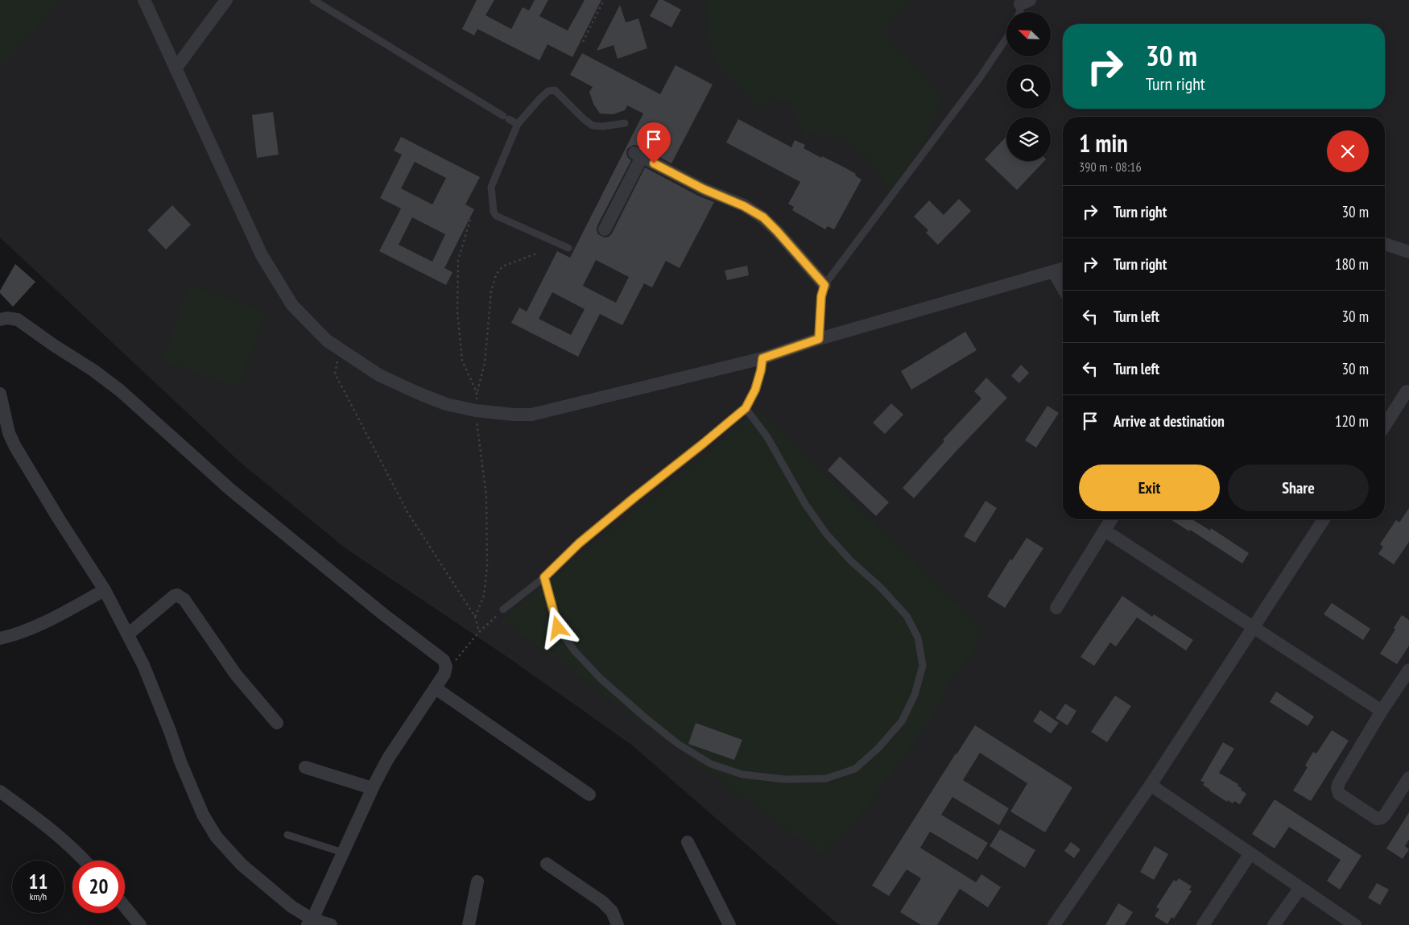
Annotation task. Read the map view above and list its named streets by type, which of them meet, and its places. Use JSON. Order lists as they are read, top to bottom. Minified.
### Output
{"north":"top left","page":{"turn":["30 m","Turn right"],"heading":["1 min","390 m · 08:16"],"list":[{"name":"Turn right","value":"30 m"},{"name":"Turn right","value":"180 m"},{"name":"Turn left","value":"30 m"},{"name":"Turn left","value":"30 m"},{"name":"Arrive at destination","value":"120 m"}],"buttons":["Exit","Share"],"speed":"11 km/h","limit":"20"}}
